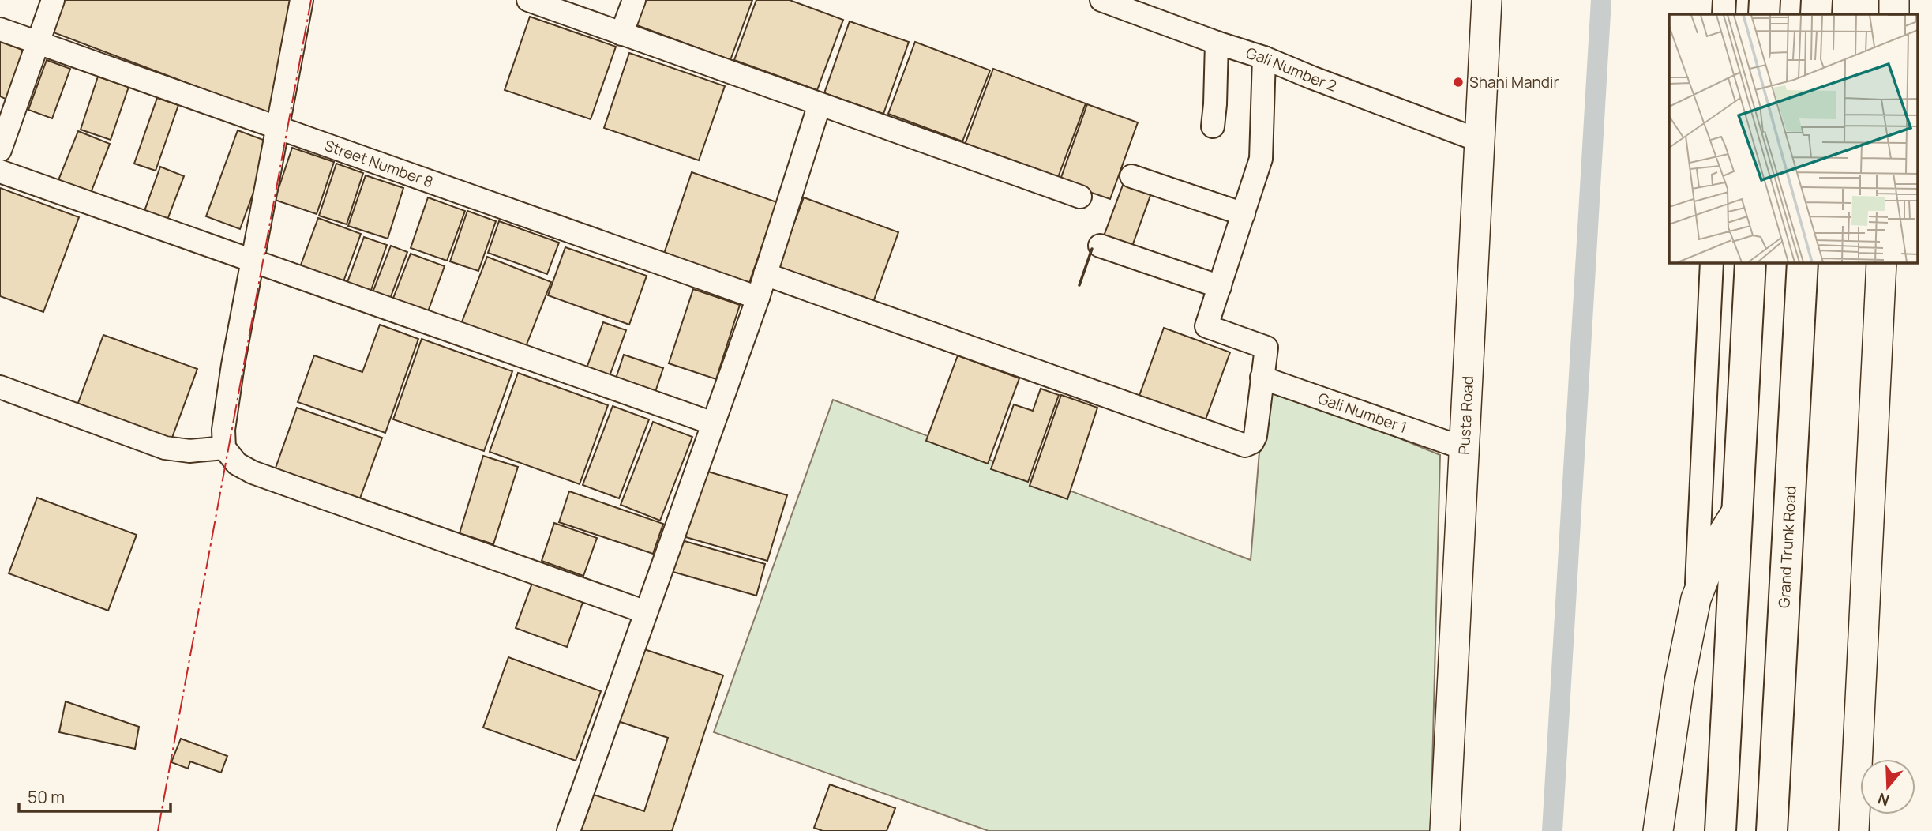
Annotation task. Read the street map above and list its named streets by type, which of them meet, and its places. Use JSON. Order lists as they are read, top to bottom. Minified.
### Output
{"streets":{"highway":["Grand Trunk Road"],"main road":["Pusta Road"],"street":["Gali Number 2","Street Number 8","Gali Number 1"]},"crossings":[["Gali Number 2","Pusta Road"],["Gali Number 1","Pusta Road"]],"places":["Shani Mandir"],"scale_bar":"50 m","north":"bottom"}
